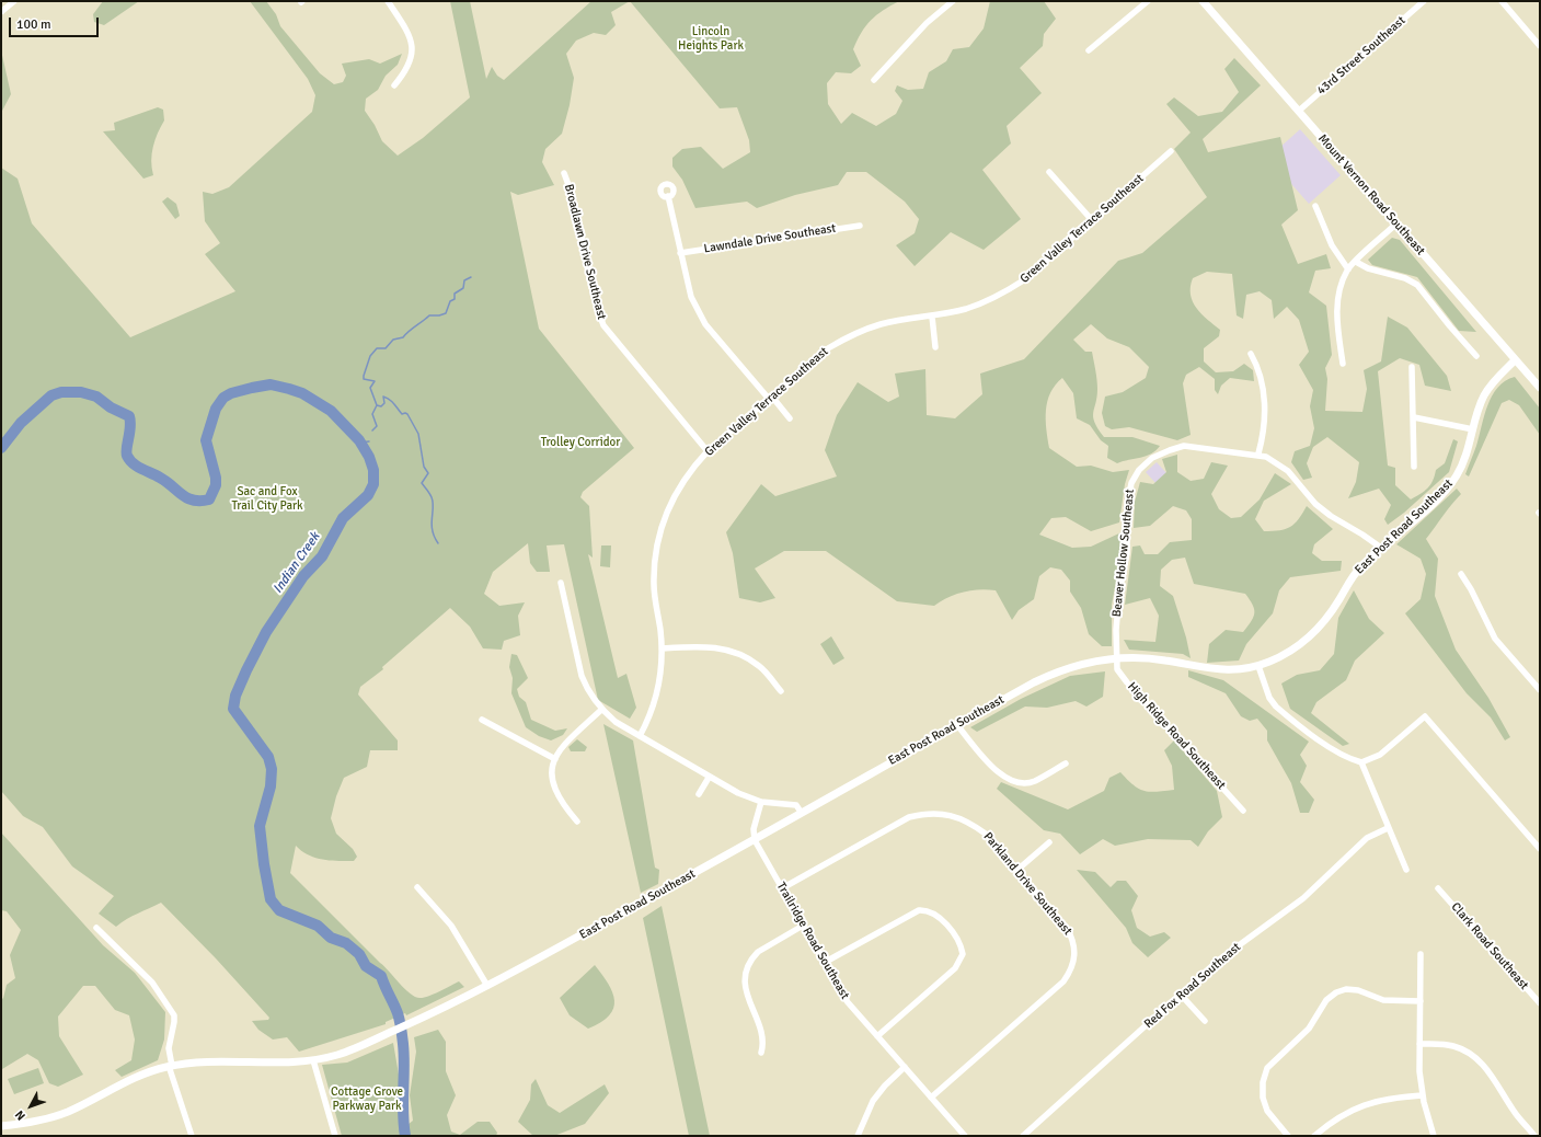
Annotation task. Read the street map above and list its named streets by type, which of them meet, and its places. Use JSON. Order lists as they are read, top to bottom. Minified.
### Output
{"streets":{"main road":["Mount Vernon Road Southeast","East Post Road Southeast"],"street":["43rd Street Southeast","Green Valley Terrace Southeast","Lawndale Drive Southeast","Broadlawn Drive Southeast","Beaver Hollow Southeast","High Ridge Road Southeast","Parkland Drive Southeast","Trailridge Road Southeast","Clark Road Southeast","Red Fox Road Southeast"]},"crossings":[["43rd Street Southeast","Mount Vernon Road Southeast"],["Mount Vernon Road Southeast","East Post Road Southeast"],["Green Valley Terrace Southeast","Broadlawn Drive Southeast"],["East Post Road Southeast","Beaver Hollow Southeast"],["East Post Road Southeast","High Ridge Road Southeast"],["East Post Road Southeast","Trailridge Road Southeast"],["Beaver Hollow Southeast","High Ridge Road Southeast"],["Parkland Drive Southeast","Trailridge Road Southeast"]],"water":["Indian Creek"],"parks":["Lincoln Heights Park","Trolley Corridor","Sac and Fox Trail City Park","Cottage Grove Parkway Park"],"scale_bar":"100 m","north":"bottom left"}
